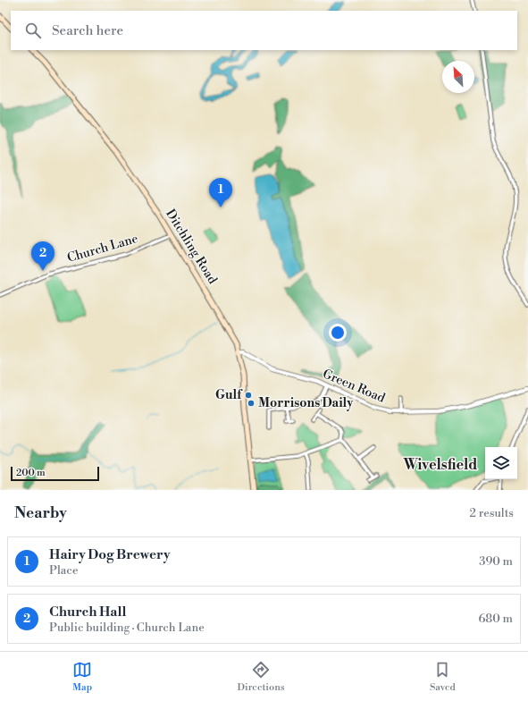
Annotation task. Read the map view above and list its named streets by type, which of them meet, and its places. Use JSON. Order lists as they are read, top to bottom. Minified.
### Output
{"streets":{"main road":["Ditchling Road"],"street":["Church Lane","Green Road"]},"crossings":[["Ditchling Road","Church Lane"],["Ditchling Road","Green Road"]],"districts":["Wivelsfield"],"places":["Gulf","Morrisons Daily"],"scale_bar":"200 m","north":"top left","page":{"search":"Search here","pins":["1","2"],"scale":"200 m","heading":["Nearby","2 results"],"list":[{"mark":"1","name":"Hairy Dog Brewery","note":"Place","value":"390 m"},{"mark":"2","name":"Church Hall","note":"Public building · Church Lane","value":"680 m"}],"nav":["Map","Directions","Saved"]}}
